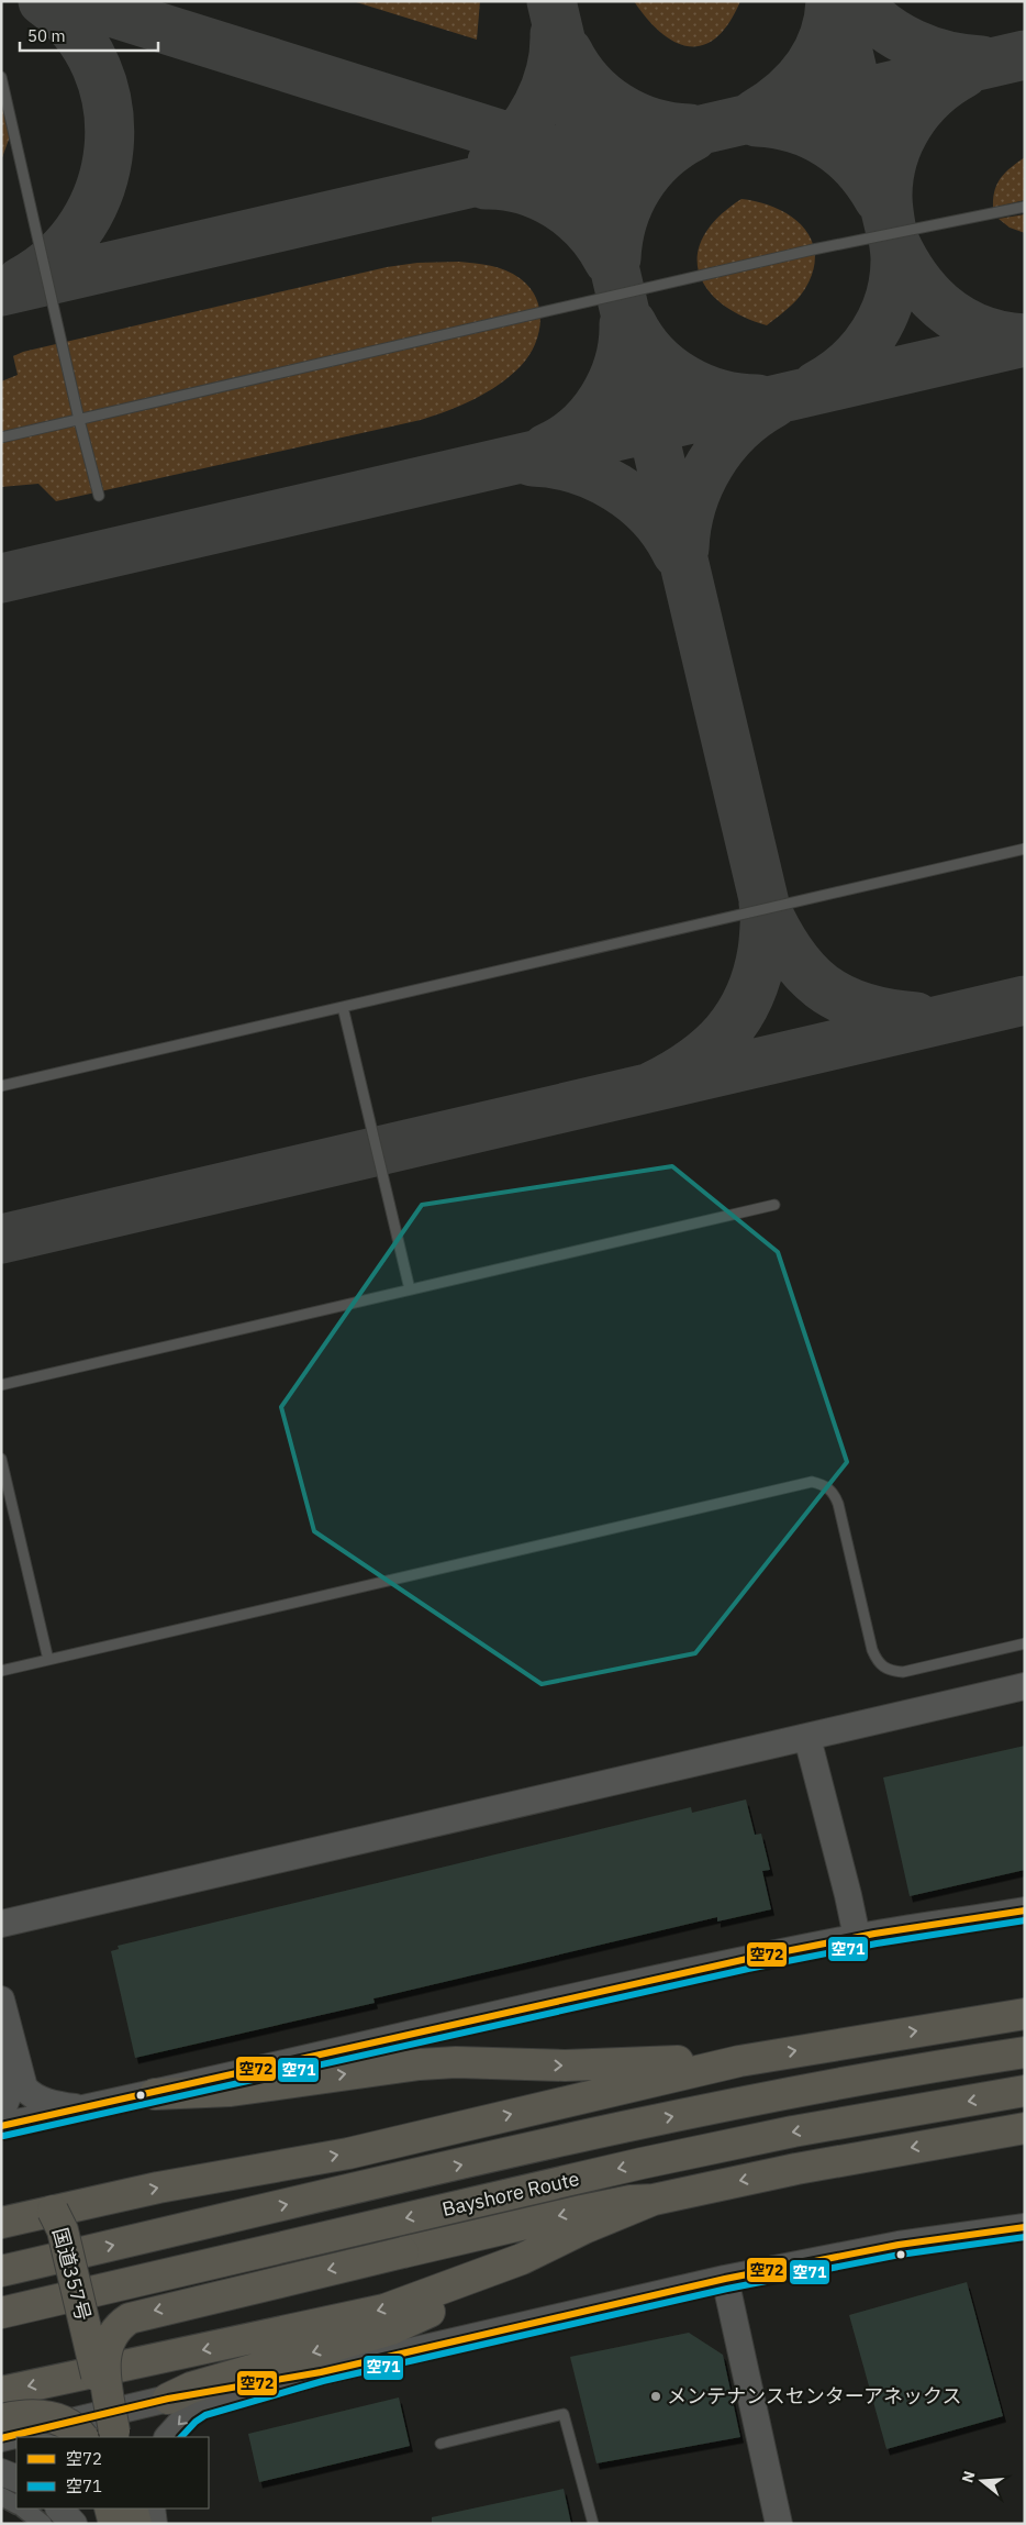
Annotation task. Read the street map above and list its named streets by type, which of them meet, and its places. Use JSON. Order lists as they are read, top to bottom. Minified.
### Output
{"streets":{"highway":["Bayshore Route","国道357号"]},"places":["メンテナンスセンターアネックス"],"lines":["transit line 空72","transit line 空71"],"legend":["空72","空71"],"scale_bar":"50 m","north":"left"}
